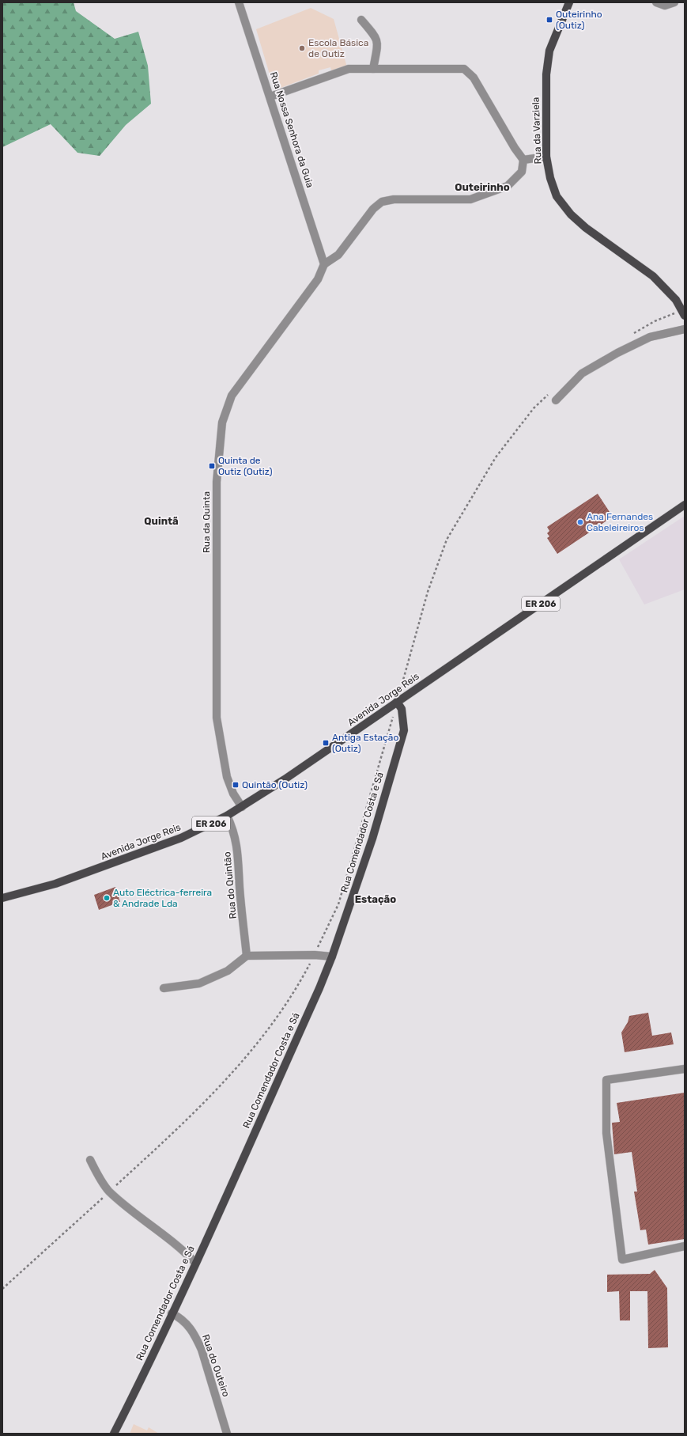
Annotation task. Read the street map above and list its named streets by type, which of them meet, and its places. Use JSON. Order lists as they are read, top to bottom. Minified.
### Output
{"streets":{"main road":["Rua da Varziela","ER 206","Avenida Jorge Reis","Rua Comendador Costa e Sá"],"street":["Rua Nossa Senhora da Guia","Rua da Quinta","Rua do Quintão","Rua do Outeiro"]},"crossings":[["Rua Nossa Senhora da Guia","Rua da Quinta"],["Rua da Quinta","Avenida Jorge Reis"],["Avenida Jorge Reis","Rua Comendador Costa e Sá"],["Avenida Jorge Reis","Rua do Quintão"],["Rua Comendador Costa e Sá","Rua do Outeiro"]],"districts":["Outeirinho","Quintã","Estação"],"places":{"transit":["Outeirinho (Outiz)","Quinta de Outiz (Outiz)","Antiga Estação (Outiz)","Quintão (Outiz)"],"other":["Escola Básica de Outiz","Ana Fernandes Cabeleireiros","Auto Eléctrica-ferreira & Andrade Lda"]}}
